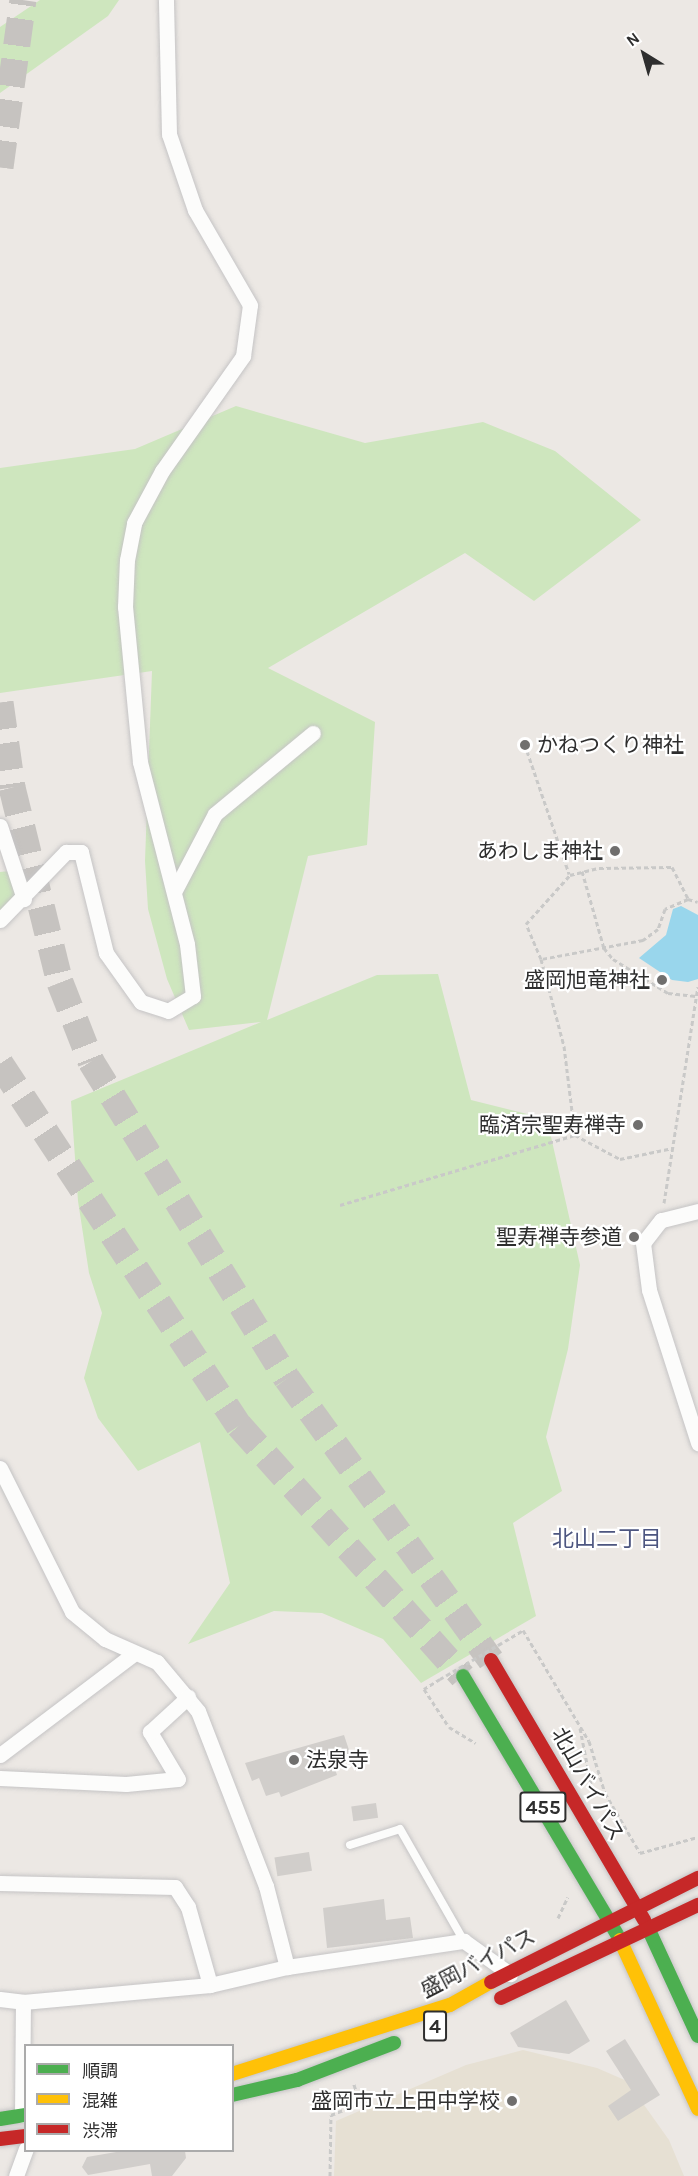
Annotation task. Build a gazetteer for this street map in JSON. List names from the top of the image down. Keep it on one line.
{"streets":{"main road":["北山バイパス","455","盛岡バイパス","4"]},"crossings":[["北山バイパス","盛岡バイパス"],["455","盛岡バイパス"]],"districts":["北山二丁目"],"places":["かねつくり神社","あわしま神社","盛岡旭竜神社","臨済宗聖寿禅寺","聖寿禅寺参道","法泉寺","盛岡市立上田中学校"],"legend":["順調","混雑","渋滞"],"north":"top left"}
